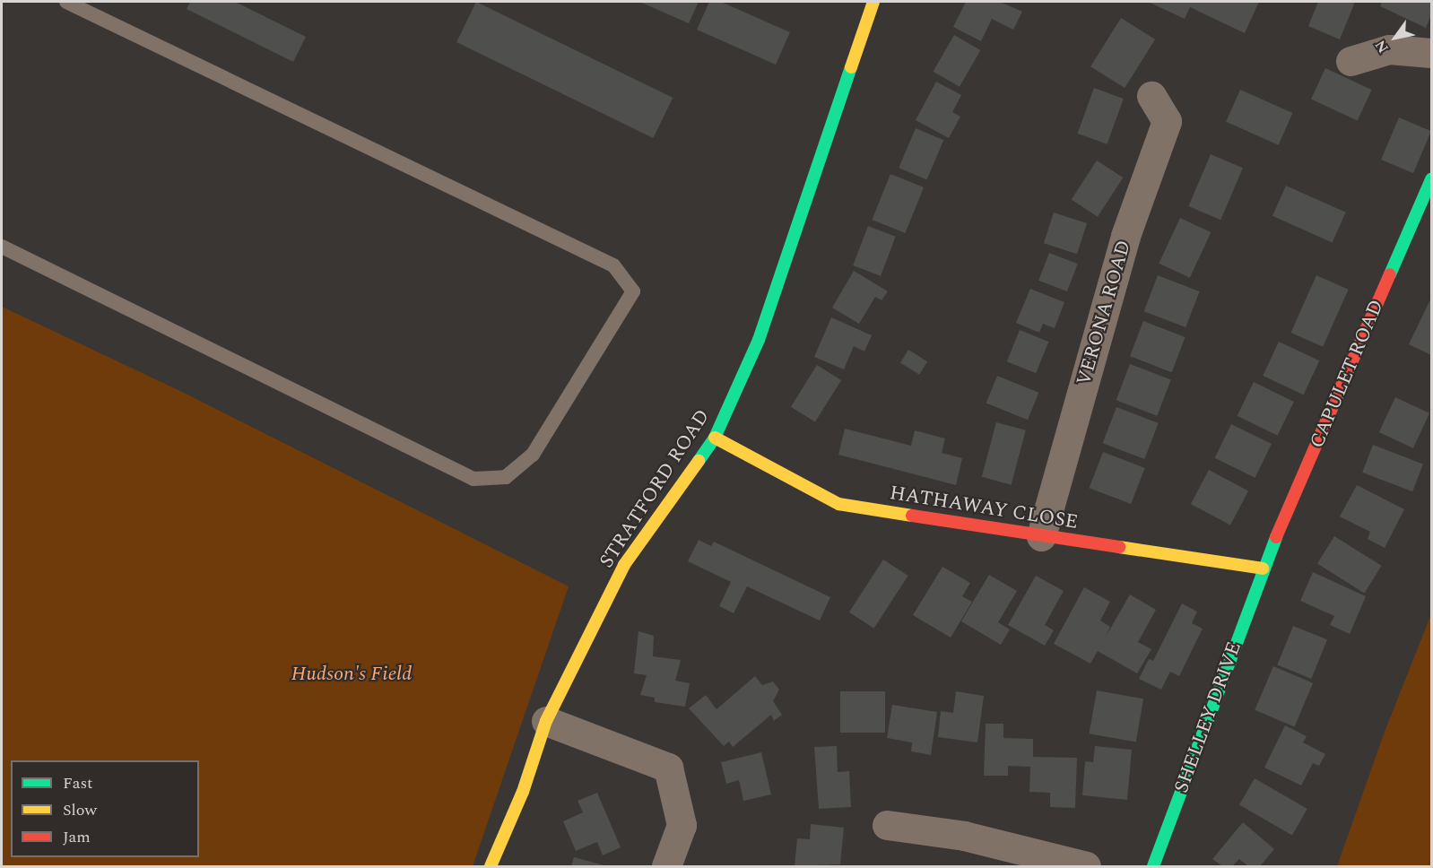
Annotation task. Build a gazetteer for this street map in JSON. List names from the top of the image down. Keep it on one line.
{"streets":{"street":["VERONA ROAD","CAPULET ROAD","STRATFORD ROAD","HATHAWAY CLOSE","SHELLEY DRIVE"]},"crossings":[["VERONA ROAD","HATHAWAY CLOSE"],["CAPULET ROAD","HATHAWAY CLOSE"],["CAPULET ROAD","SHELLEY DRIVE"],["STRATFORD ROAD","HATHAWAY CLOSE"],["HATHAWAY CLOSE","SHELLEY DRIVE"]],"parks":["Hudson's Field"],"legend":["Fast","Slow","Jam"],"north":"bottom left"}
